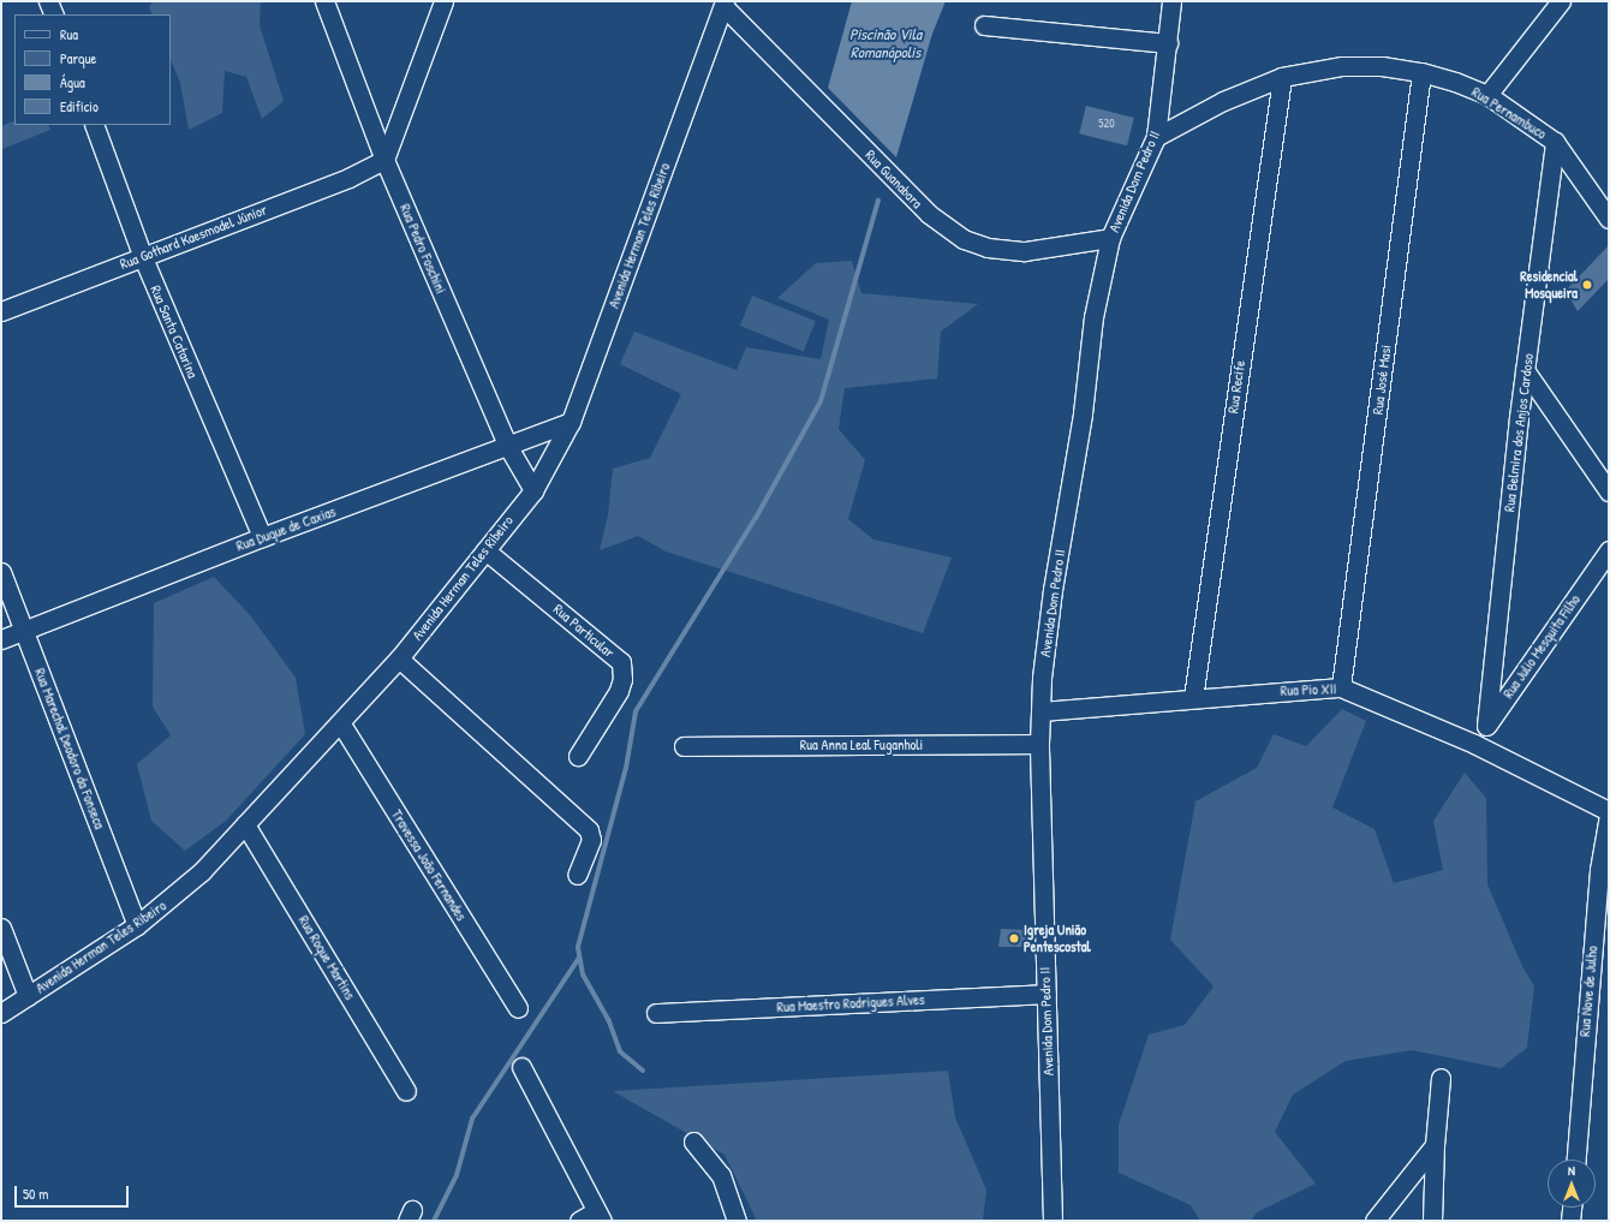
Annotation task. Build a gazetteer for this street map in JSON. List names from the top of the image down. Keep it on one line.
{"streets":{"street":["Rua Pernambuco","Rua Guanabara","Avenida Dom Pedro II","Avenida Herman Teles Ribeiro","Rua Gothard Kaesmodel Júnior","Rua Pedro Foschini","Rua Santa Catarina","Rua José Masi","Rua Recife","Rua Belmira dos Anjos Cardoso","Rua Duque de Caxias","Rua Particular","Rua Julio Mesquita Filho","Rua Pio XII","Rua Anna Leal Fuganholi","Rua Marechal Deodoro da Fonseca","Travessa João Fernandes","Rua Roque Martins","Rua Nove de Julho","Rua Maestro Rodrigues Alves"]},"crossings":[["Rua Pernambuco","Avenida Dom Pedro II"],["Rua Pernambuco","Rua José Masi"],["Rua Pernambuco","Rua Recife"],["Rua Pernambuco","Rua Belmira dos Anjos Cardoso"],["Rua Guanabara","Avenida Dom Pedro II"],["Rua Guanabara","Avenida Herman Teles Ribeiro"],["Avenida Dom Pedro II","Rua Pio XII"],["Avenida Dom Pedro II","Rua Anna Leal Fuganholi"],["Avenida Dom Pedro II","Rua Maestro Rodrigues Alves"],["Avenida Herman Teles Ribeiro","Rua Pedro Foschini"],["Avenida Herman Teles Ribeiro","Rua Duque de Caxias"],["Avenida Herman Teles Ribeiro","Rua Particular"],["Avenida Herman Teles Ribeiro","Rua Marechal Deodoro da Fonseca"],["Avenida Herman Teles Ribeiro","Travessa João Fernandes"],["Avenida Herman Teles Ribeiro","Rua Roque Martins"],["Rua Gothard Kaesmodel Júnior","Rua Pedro Foschini"],["Rua Gothard Kaesmodel Júnior","Rua Santa Catarina"],["Rua Pedro Foschini","Rua Duque de Caxias"],["Rua Santa Catarina","Rua Duque de Caxias"],["Rua José Masi","Rua Pio XII"],["Rua Recife","Rua Pio XII"],["Rua Belmira dos Anjos Cardoso","Rua Julio Mesquita Filho"],["Rua Duque de Caxias","Rua Marechal Deodoro da Fonseca"],["Rua Julio Mesquita Filho","Rua Pio XII"]],"water":["Piscinão Vila Romanópolis"],"places":["Residencial Mosqueira","Igreja União Pentescostal"],"house_numbers":["520"],"legend":["Rua","Parque","Água","Edifício"],"scale_bar":"50 m","north":"top"}
